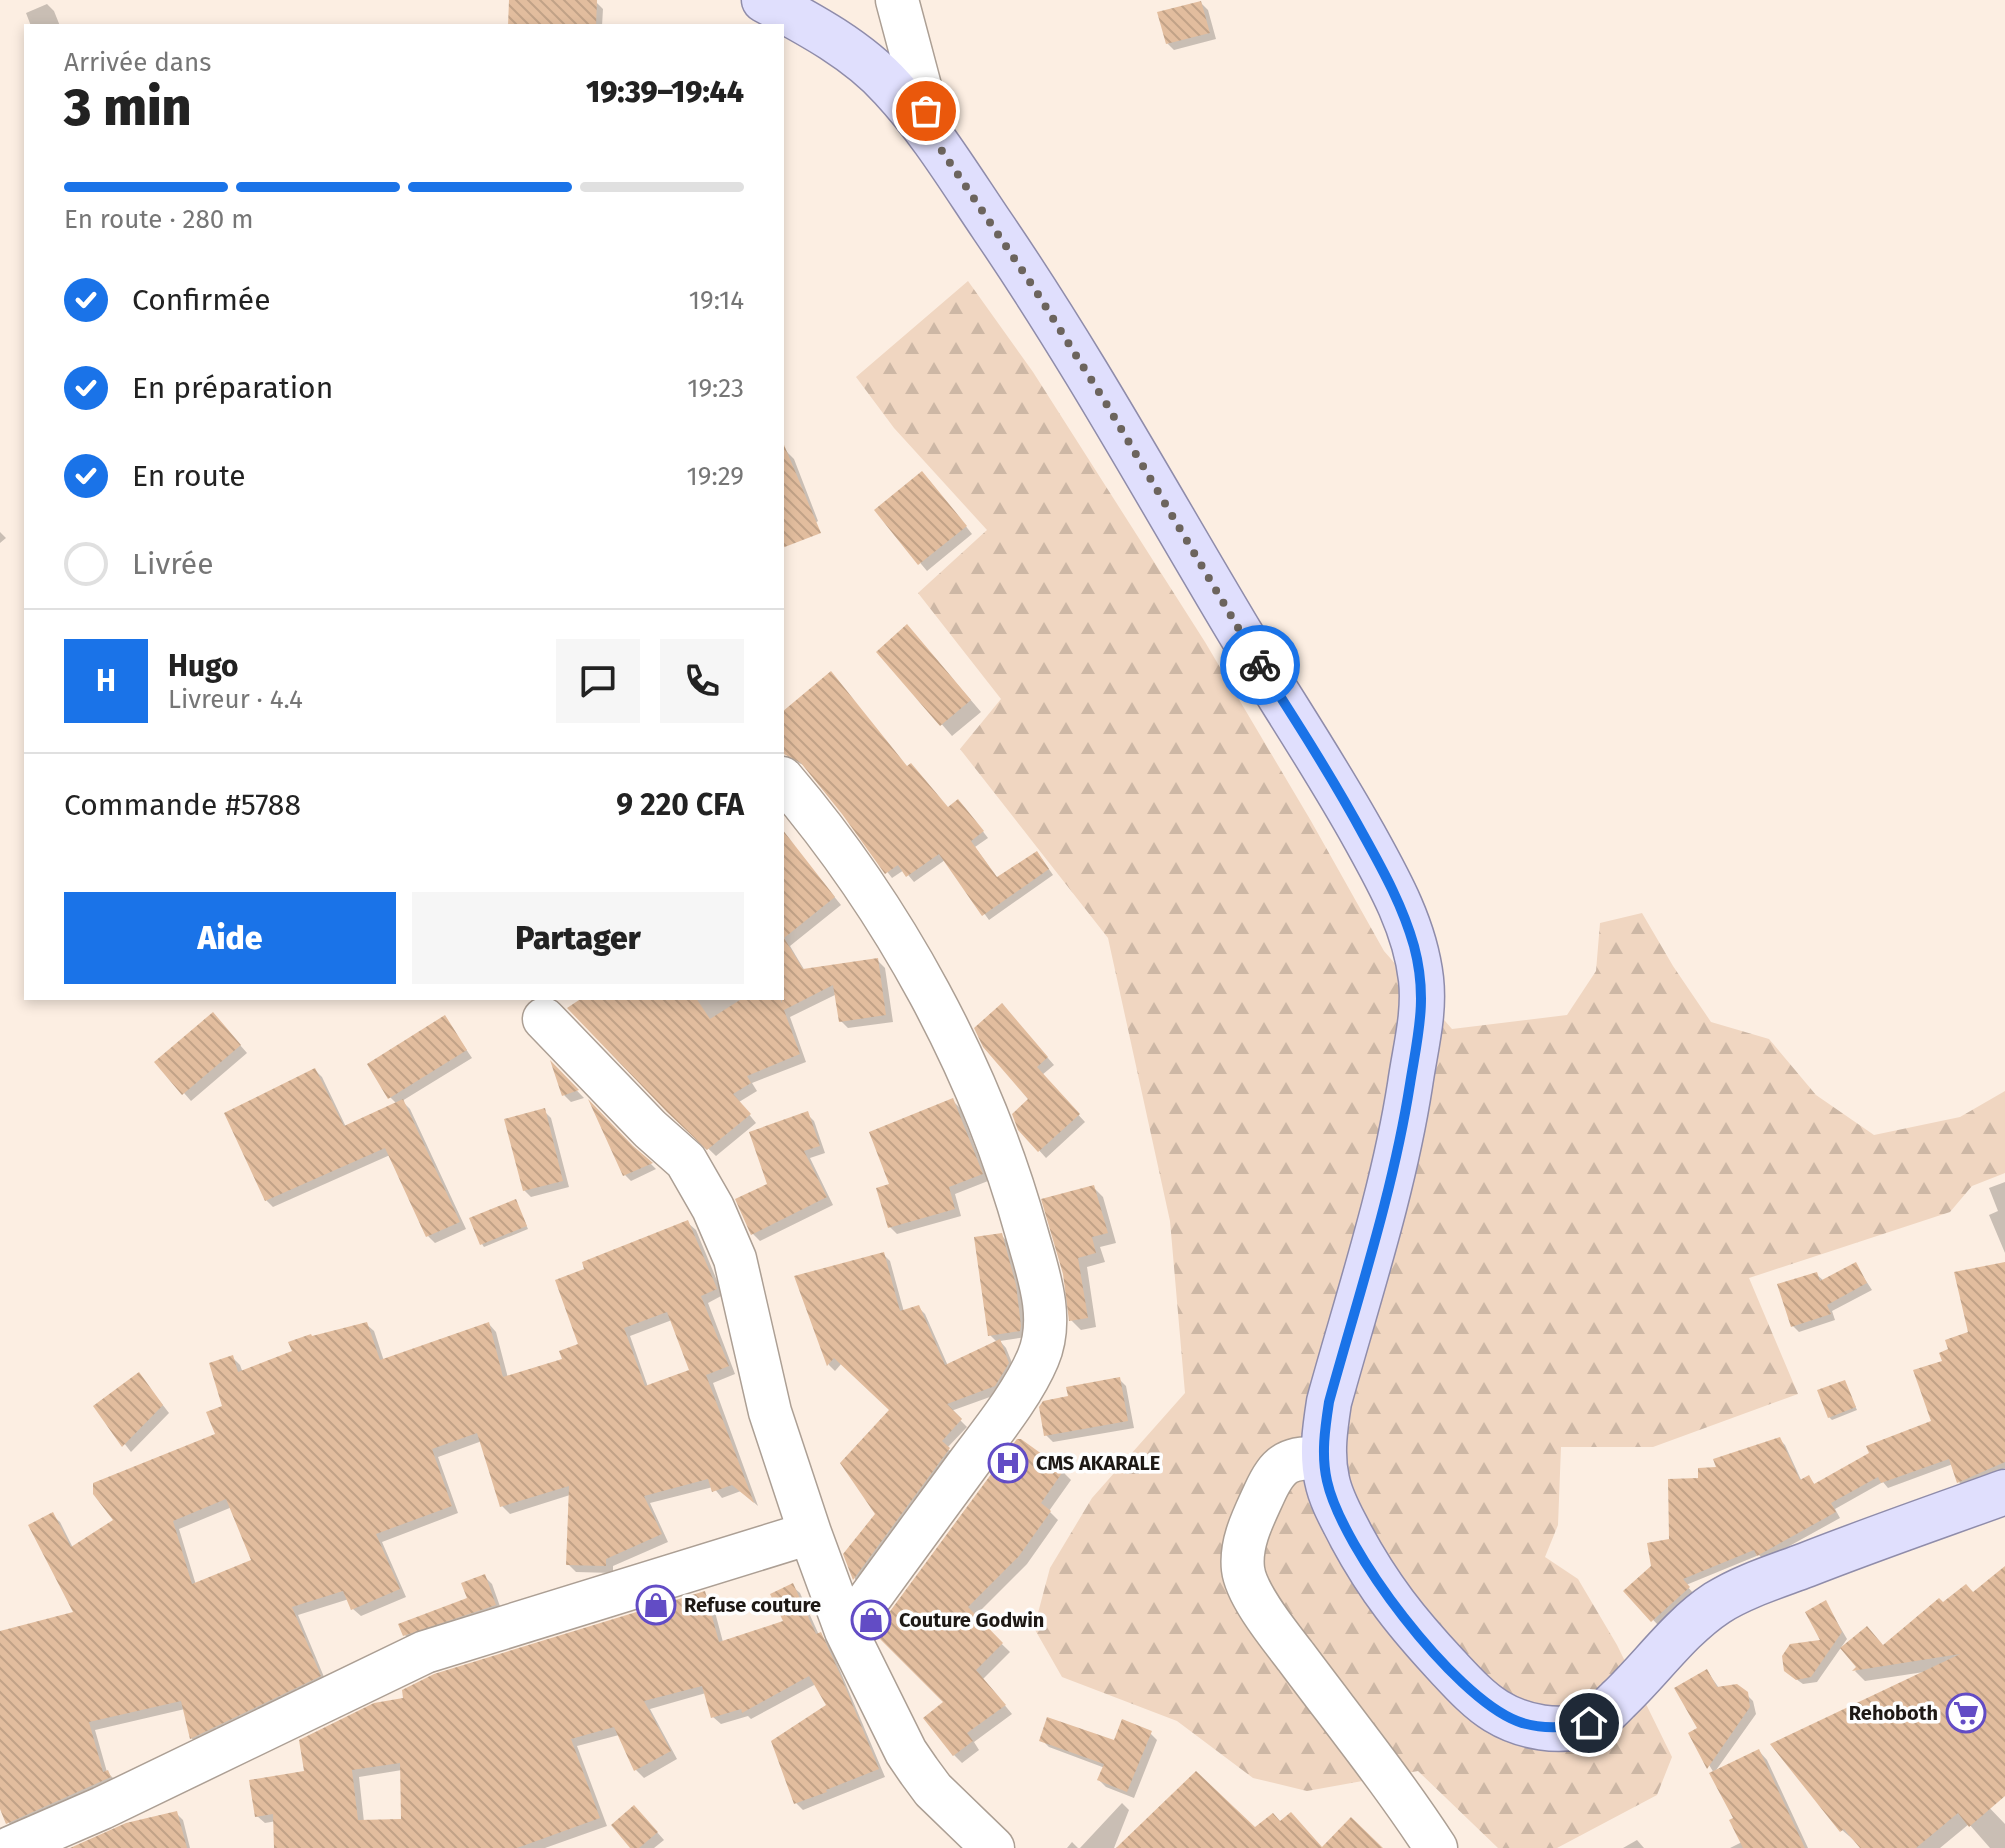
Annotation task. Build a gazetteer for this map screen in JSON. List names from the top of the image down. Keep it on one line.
{"places":{"hospital":["CMS AKARALE"],"shop":["Refuse couture","Couture Godwin"],"supermarket":["Rehoboth"]},"page":{"heading":["3 min","Arrivée dans","19:39–19:44"],"panel":["Hugo","Livreur · 4.4","Commande #5788","9 220 CFA"],"bar":"En route · 280 m","list":[["Confirmée","19:14"],["En préparation","19:23"],["En route","19:29"],"Livrée"],"round":"H","buttons":["Aide","Partager"]}}
